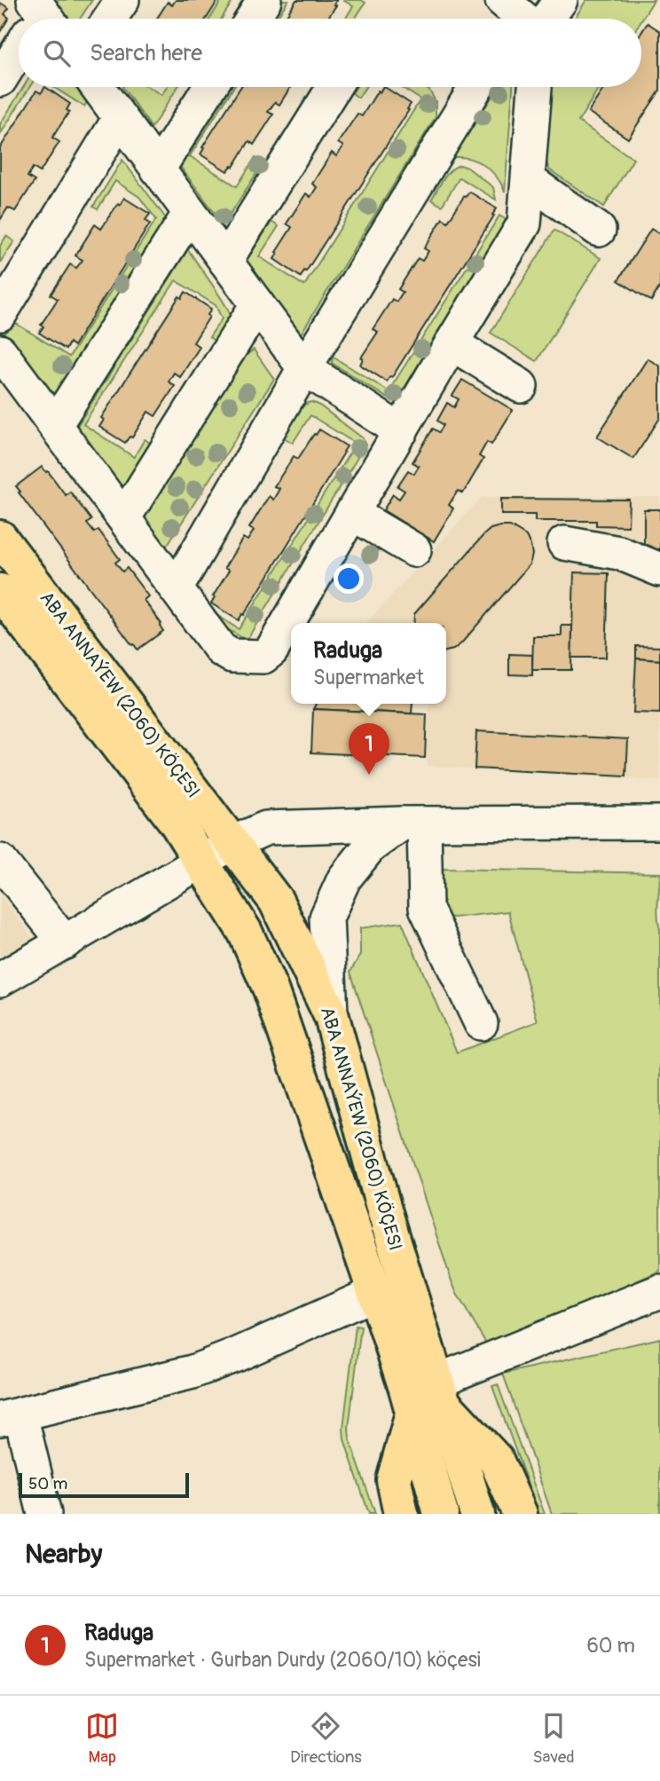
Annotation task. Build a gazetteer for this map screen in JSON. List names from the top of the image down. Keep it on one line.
{"streets":{"main road":["ABA ANNAÝEW (2060) KÖÇESI"]},"scale_bar":"50 m","page":{"search":"Search here","popup":["Raduga","Supermarket"],"pins":"1","scale":"50 m","heading":"Nearby","list":[{"mark":"1","name":"Raduga","note":"Supermarket · Gurban Durdy (2060/10) köçesi","value":"60 m"}],"nav":["Map","Directions","Saved"]}}
